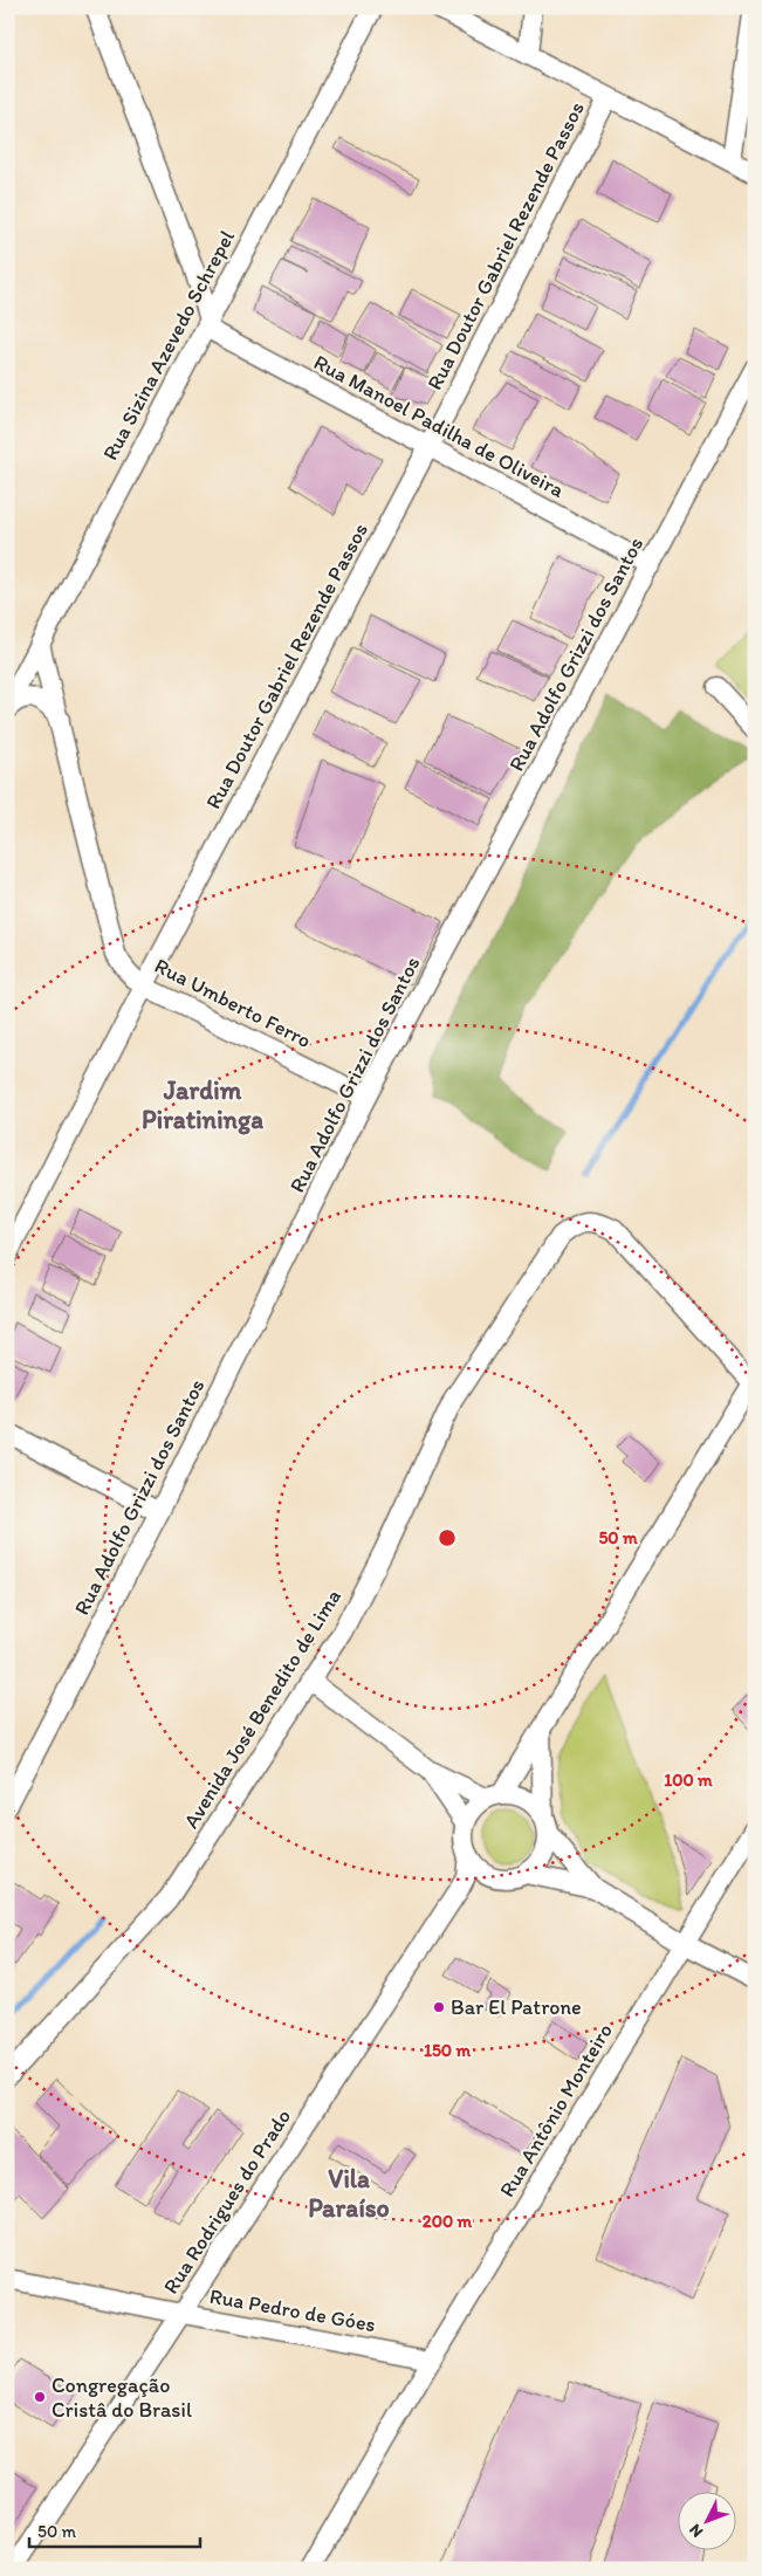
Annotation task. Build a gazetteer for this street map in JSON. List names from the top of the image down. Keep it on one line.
{"streets":{"street":["Rua Doutor Gabriel Rezende Passos","Rua Sizina Azevedo Schrepel","Rua Manoel Padilha de Oliveira","Rua Adolfo Grizzi dos Santos","Rua Umberto Ferro","Avenida José Benedito de Lima","Rua Antônio Monteiro","Rua Rodrigues do Prado","Rua Pedro de Góes"]},"crossings":[["Rua Doutor Gabriel Rezende Passos","Rua Manoel Padilha de Oliveira"],["Rua Doutor Gabriel Rezende Passos","Rua Umberto Ferro"],["Rua Sizina Azevedo Schrepel","Rua Manoel Padilha de Oliveira"],["Rua Sizina Azevedo Schrepel","Rua Umberto Ferro"],["Rua Manoel Padilha de Oliveira","Rua Adolfo Grizzi dos Santos"],["Rua Adolfo Grizzi dos Santos","Rua Umberto Ferro"],["Rua Antônio Monteiro","Rua Pedro de Góes"],["Rua Rodrigues do Prado","Rua Pedro de Góes"]],"districts":["Jardim Piratininga","Vila Paraíso"],"places":["Bar El Patrone","Congregação Cristâ do Brasil"],"scale_bar":"50 m","north":"bottom left","rings":["50 m","100 m","150 m","200 m"]}
